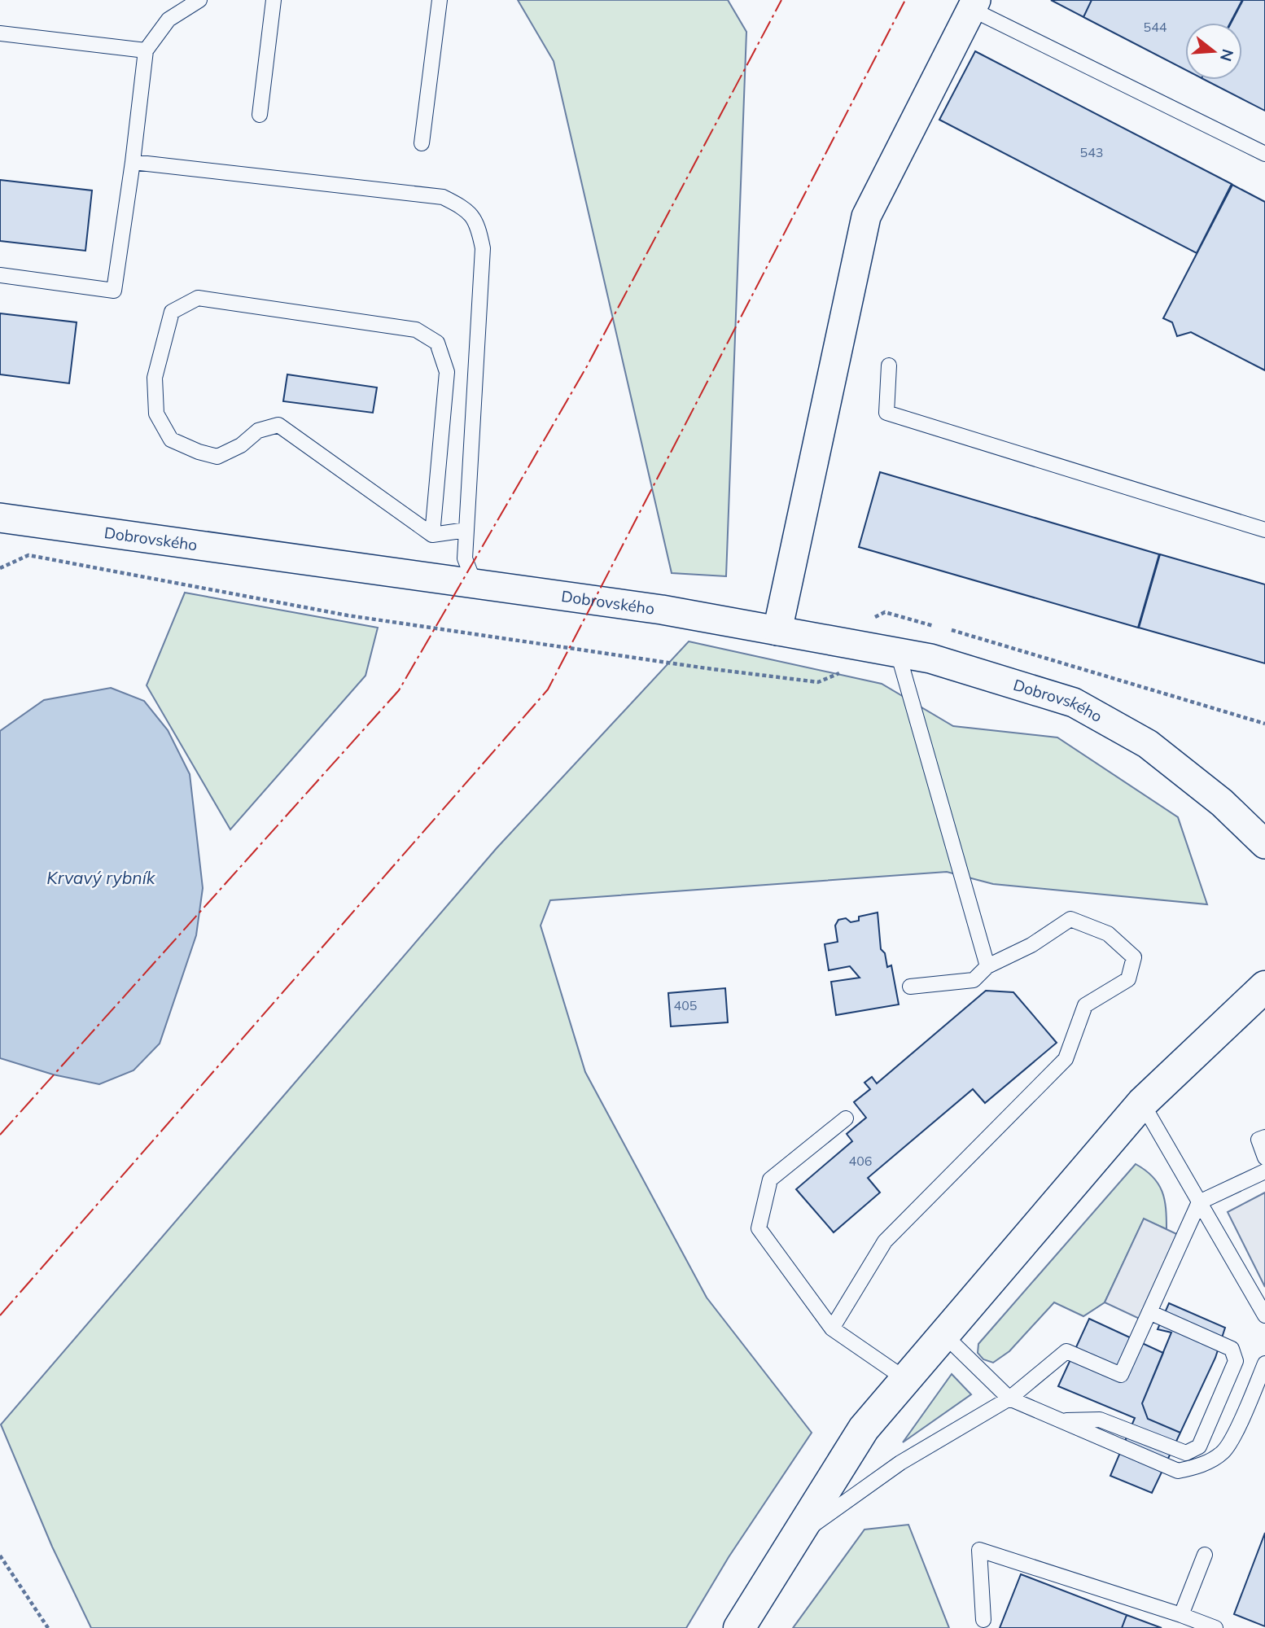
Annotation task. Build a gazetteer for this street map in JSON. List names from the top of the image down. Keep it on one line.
{"streets":{"street":["Dobrovského"]},"water":["Krvavý rybník"],"house_numbers":["544","543","405","406"],"north":"right"}
